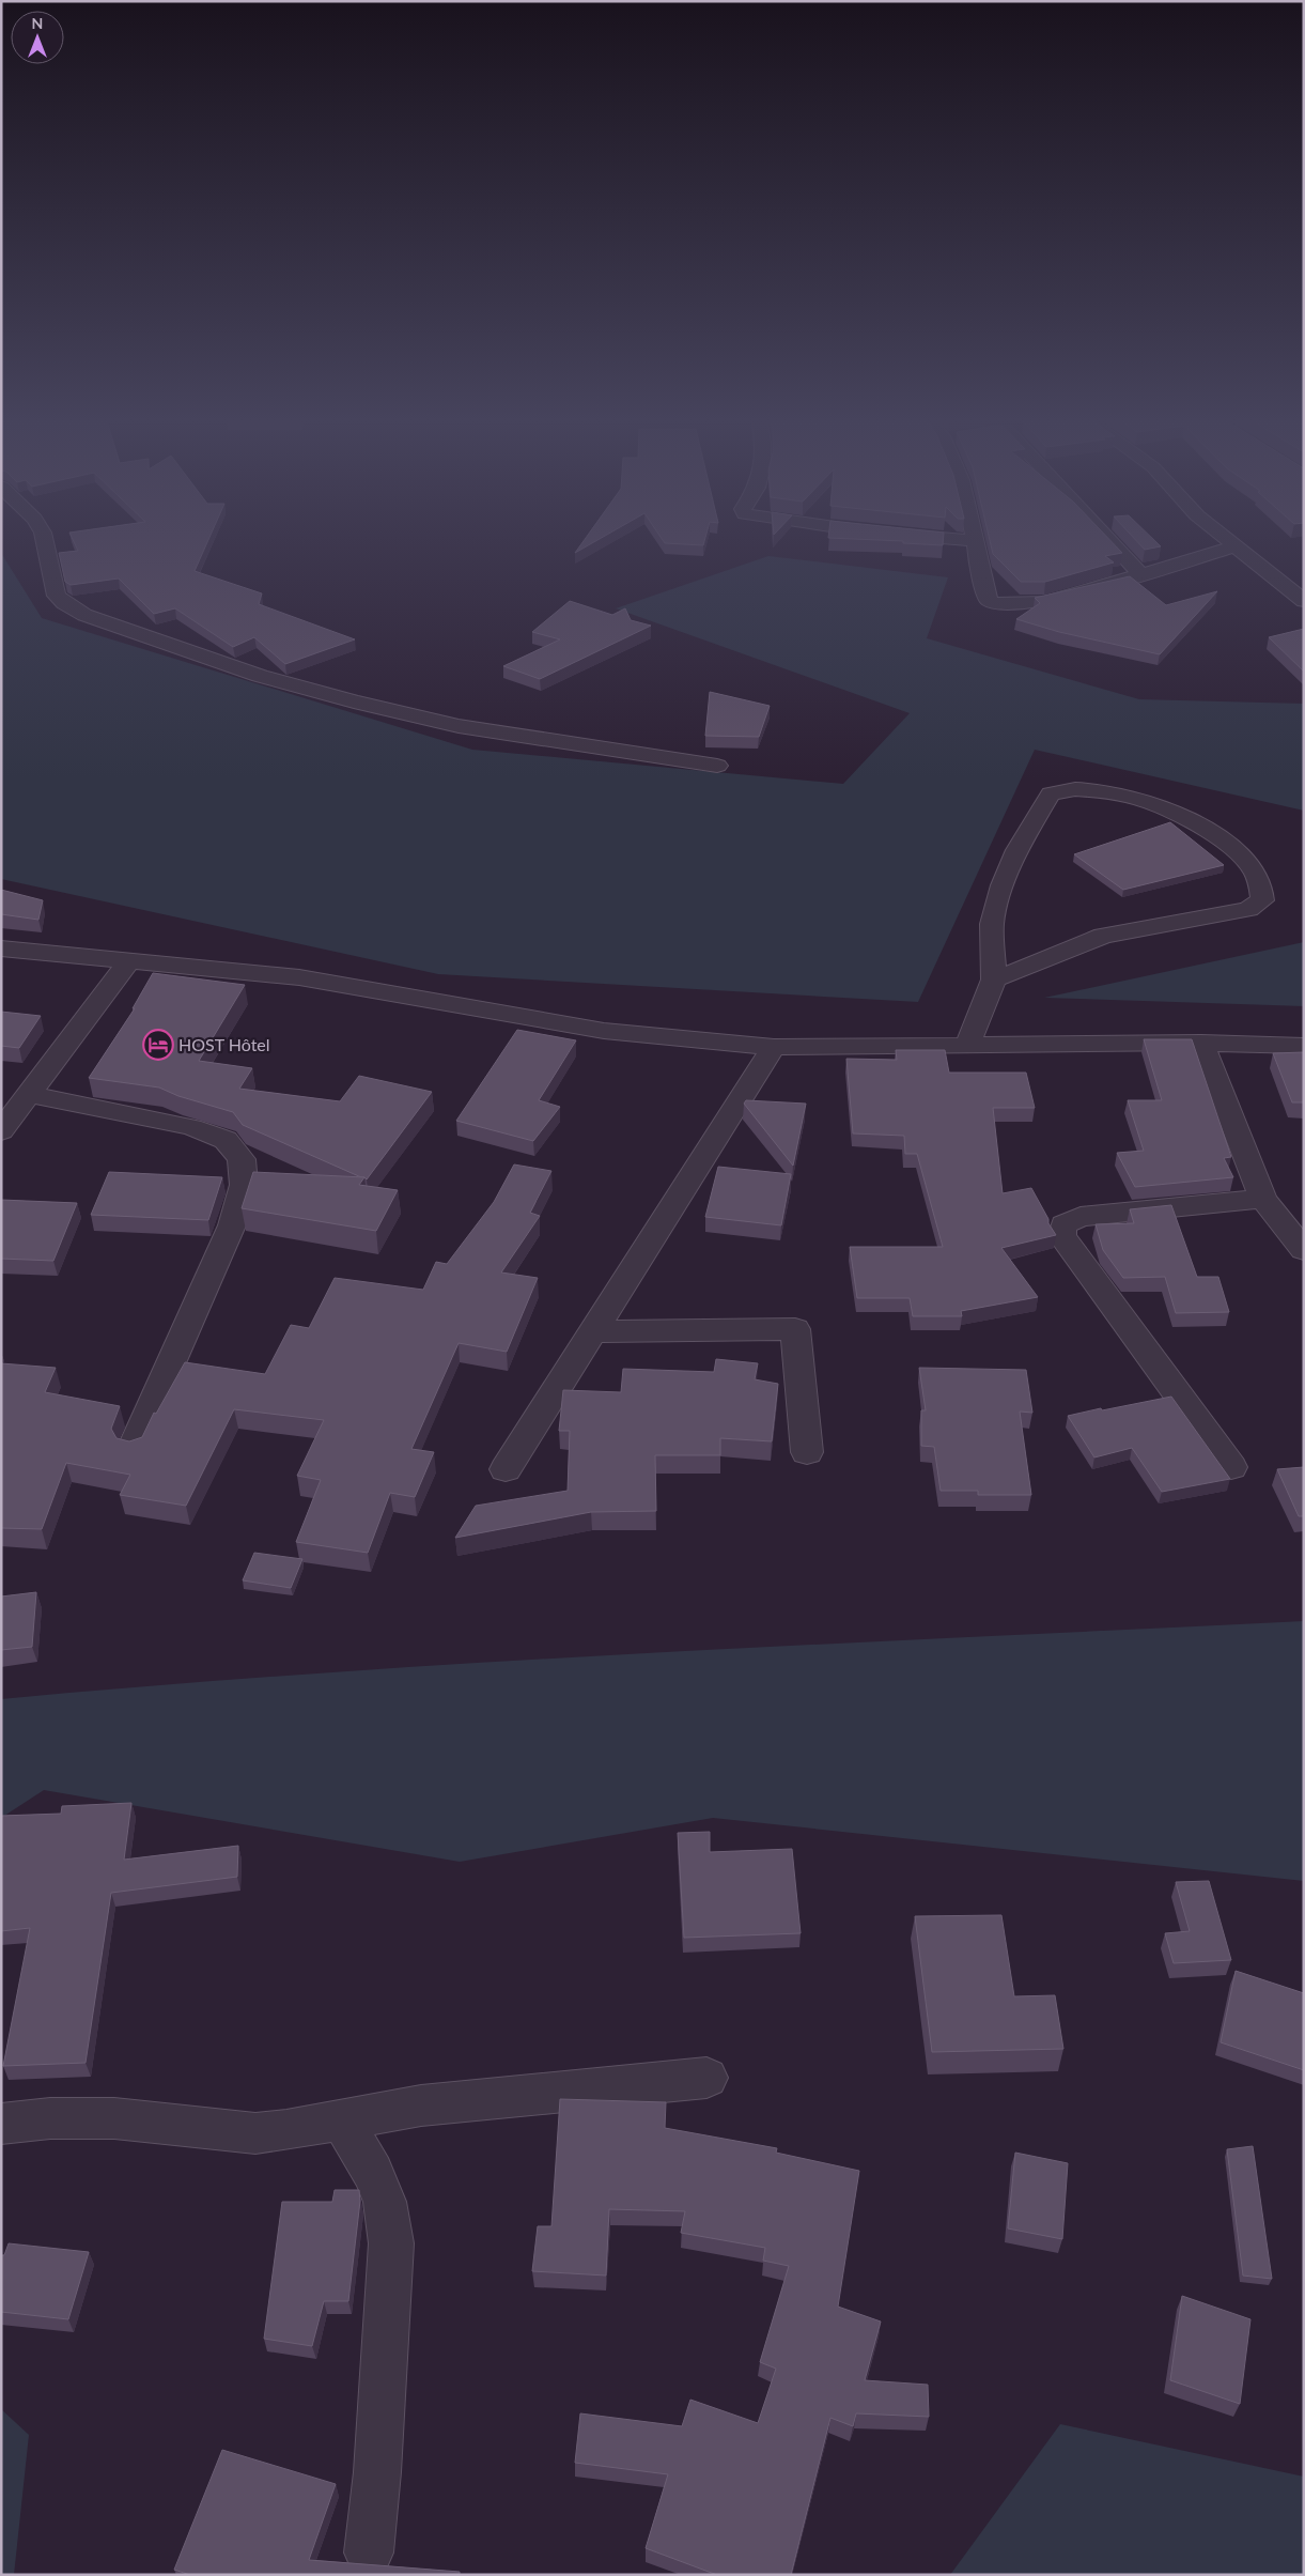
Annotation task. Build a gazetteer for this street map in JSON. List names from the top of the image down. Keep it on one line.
{"places":{"hotel":["HOST Hôtel"]},"north":"top"}
